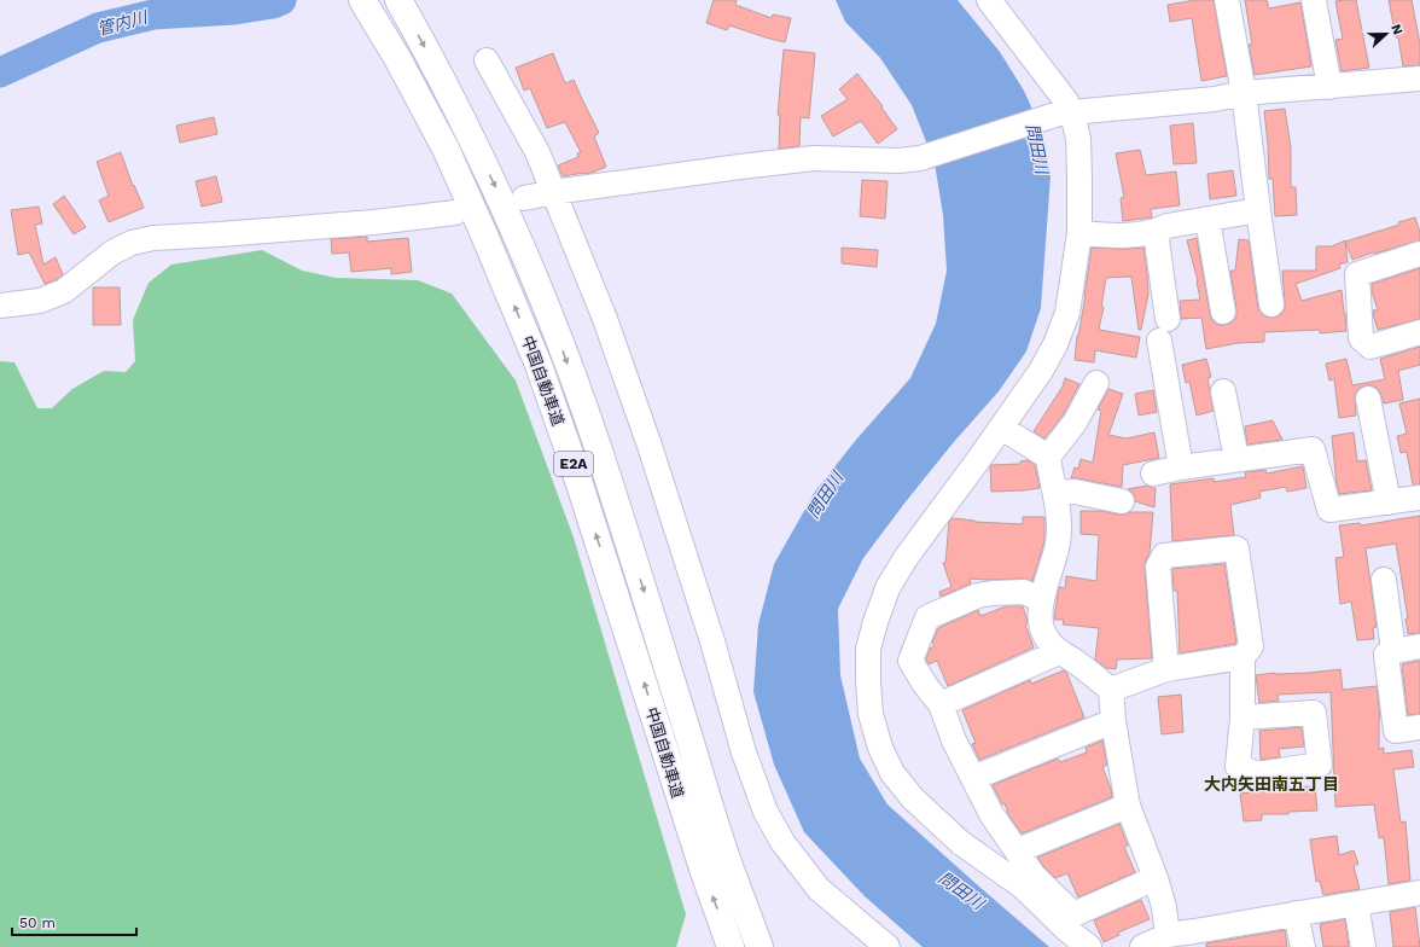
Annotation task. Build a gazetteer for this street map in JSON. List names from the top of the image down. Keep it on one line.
{"streets":{"highway":["中国自動車道","E2A"]},"districts":["大内矢田南五丁目"],"water":["管内川","問田川"],"scale_bar":"50 m","north":"right"}
